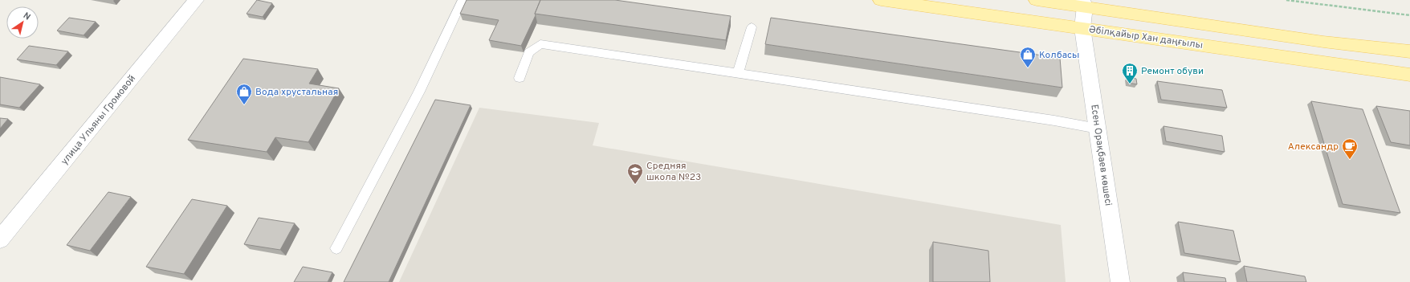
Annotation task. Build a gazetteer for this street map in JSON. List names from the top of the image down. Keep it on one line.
{"streets":{"main road":["Әбілқайыр Хан даңғылы"],"street":["улица Ульяны Громовой","Есен Орақбаев көшесі"]},"crossings":[["Әбілқайыр Хан даңғылы","Есен Орақбаев көшесі"]],"places":{"shop":["Колбасы","Вода хрустальная"],"building":["Ремонт обуви"],"cafe":["Александр"],"school or university":["Средняя школа №23"]},"north":"top right"}
